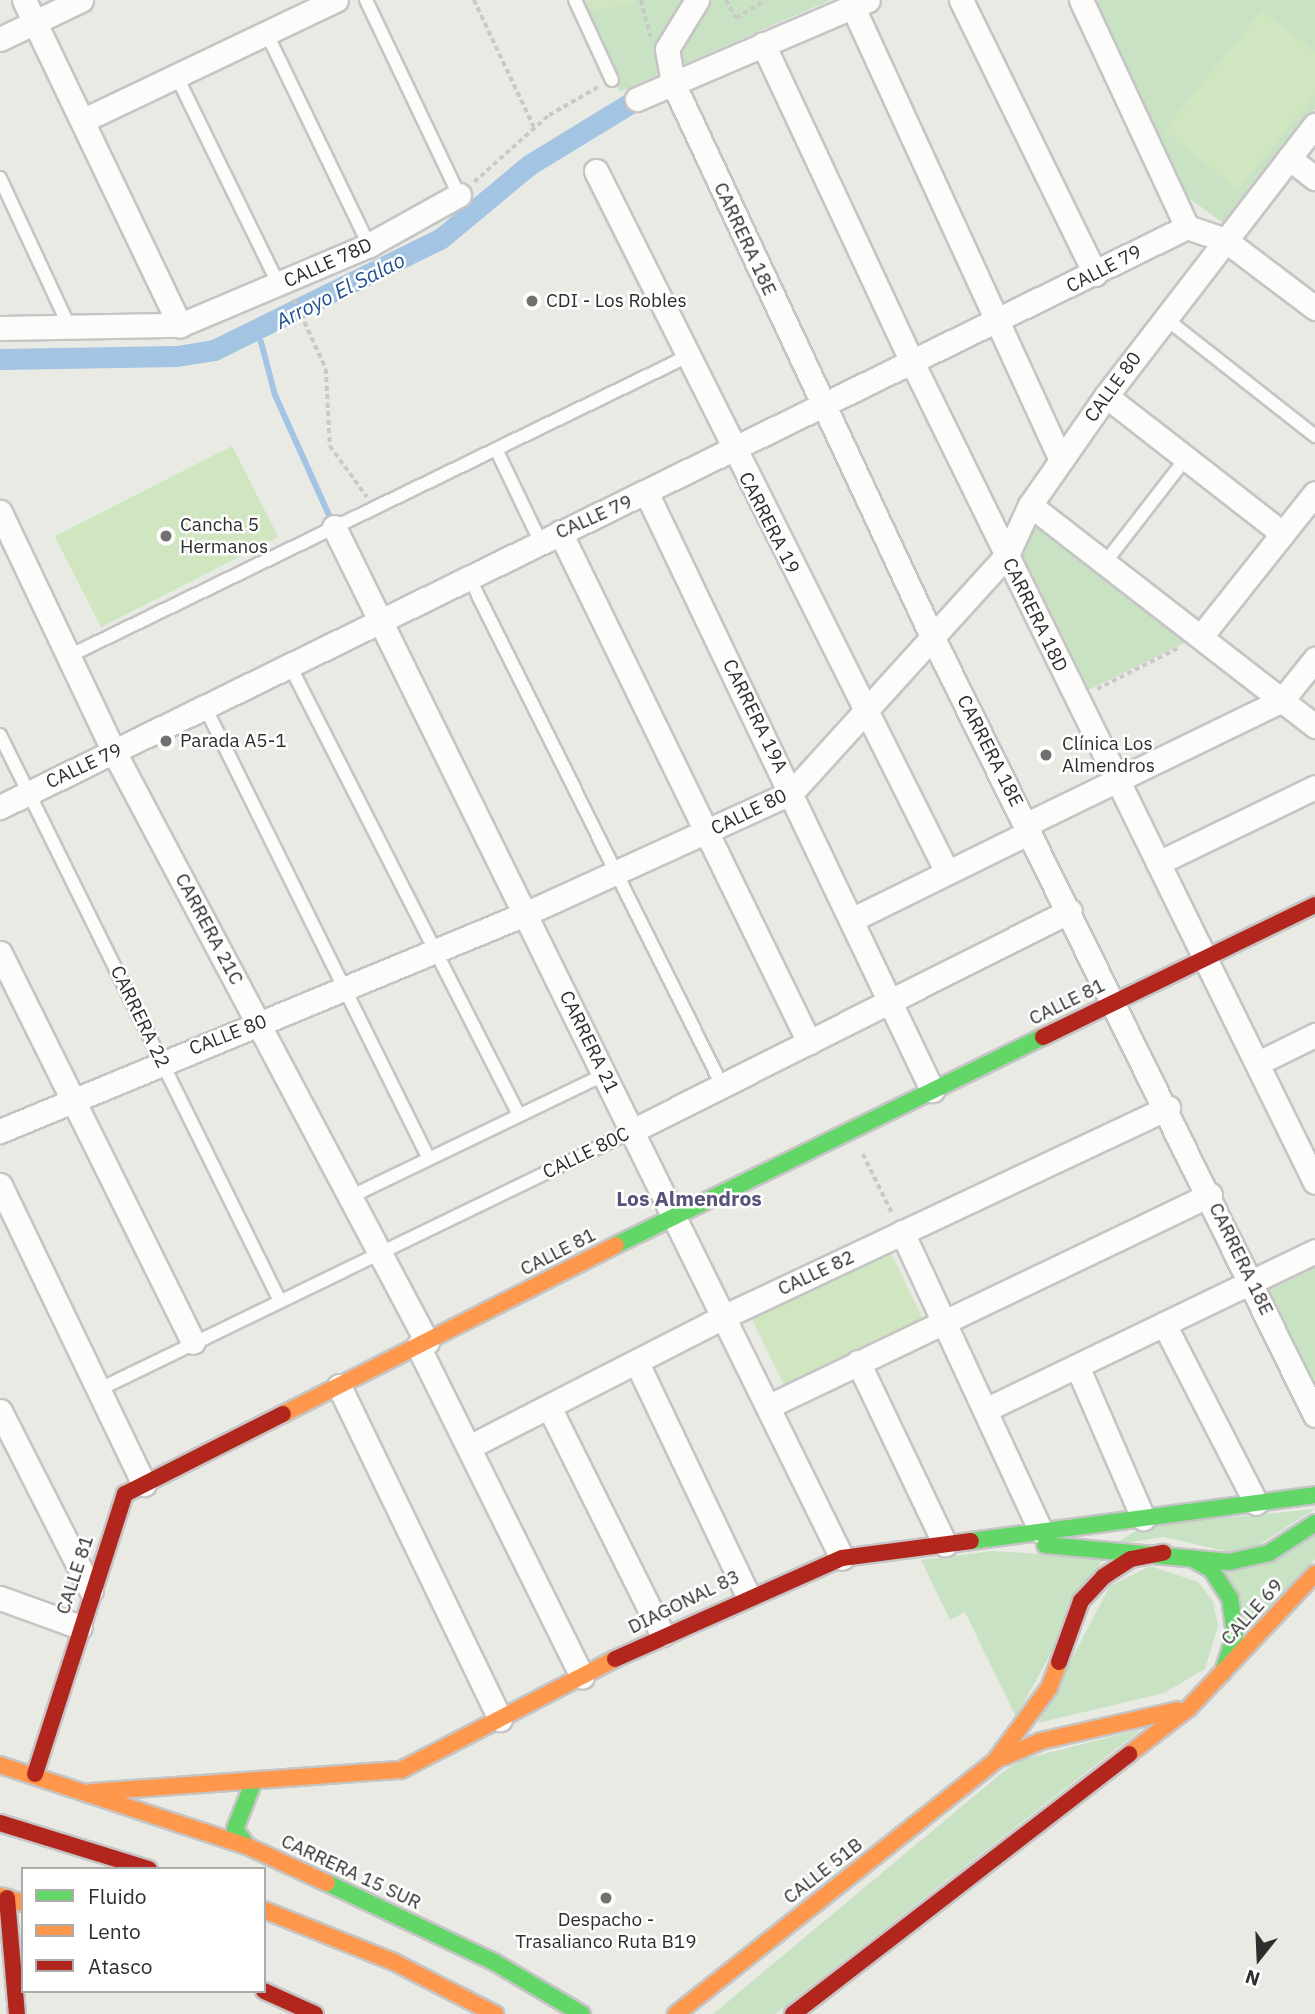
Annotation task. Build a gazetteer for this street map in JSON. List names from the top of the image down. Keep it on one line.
{"streets":{"main road":["CALLE 81","DIAGONAL 83","CALLE 69","CALLE 51B","CARRERA 15 SUR"],"street":["CARRERA 18E","CALLE 78D","CALLE 79","CALLE 80","CARRERA 19","CARRERA 18D","CARRERA 19A","CARRERA 21C","CARRERA 21","CALLE 80C","CALLE 82"],"lane":["CARRERA 22"]},"crossings":[["CARRERA 18E","CALLE 79"],["CARRERA 18E","CALLE 80"],["CARRERA 18E","CALLE 81"],["CARRERA 18E","CALLE 80C"],["CARRERA 18E","CALLE 82"],["CALLE 79","CARRERA 19"],["CALLE 79","CARRERA 18D"],["CALLE 79","CARRERA 19A"],["CALLE 79","CARRERA 21C"],["CALLE 79","CARRERA 22"],["CALLE 79","CARRERA 21"],["CALLE 80","CARRERA 19"],["CALLE 80","CARRERA 18D"],["CALLE 80","CARRERA 19A"],["CALLE 80","CARRERA 21C"],["CALLE 80","CARRERA 22"],["CALLE 80","CARRERA 21"],["CARRERA 18D","CALLE 81"],["CARRERA 19A","CALLE 81"],["CARRERA 19A","CALLE 80C"],["CARRERA 21C","CALLE 81"],["CARRERA 21C","CALLE 80C"],["CARRERA 21C","CALLE 82"],["CARRERA 21C","DIAGONAL 83"],["CALLE 81","CARRERA 21"],["CALLE 81","CARRERA 15 SUR"],["CARRERA 22","CALLE 80C"],["CARRERA 21","CALLE 80C"],["CARRERA 21","CALLE 82"],["CARRERA 21","DIAGONAL 83"],["DIAGONAL 83","CARRERA 15 SUR"]],"districts":["Los Almendros"],"water":["Arroyo El Salao"],"places":["CDI - Los Robles","Cancha 5 Hermanos","Parada A5-1","Clínica Los Almendros","Despacho - Trasalianco Ruta B19"],"legend":["Fluido","Lento","Atasco"],"north":"bottom"}
